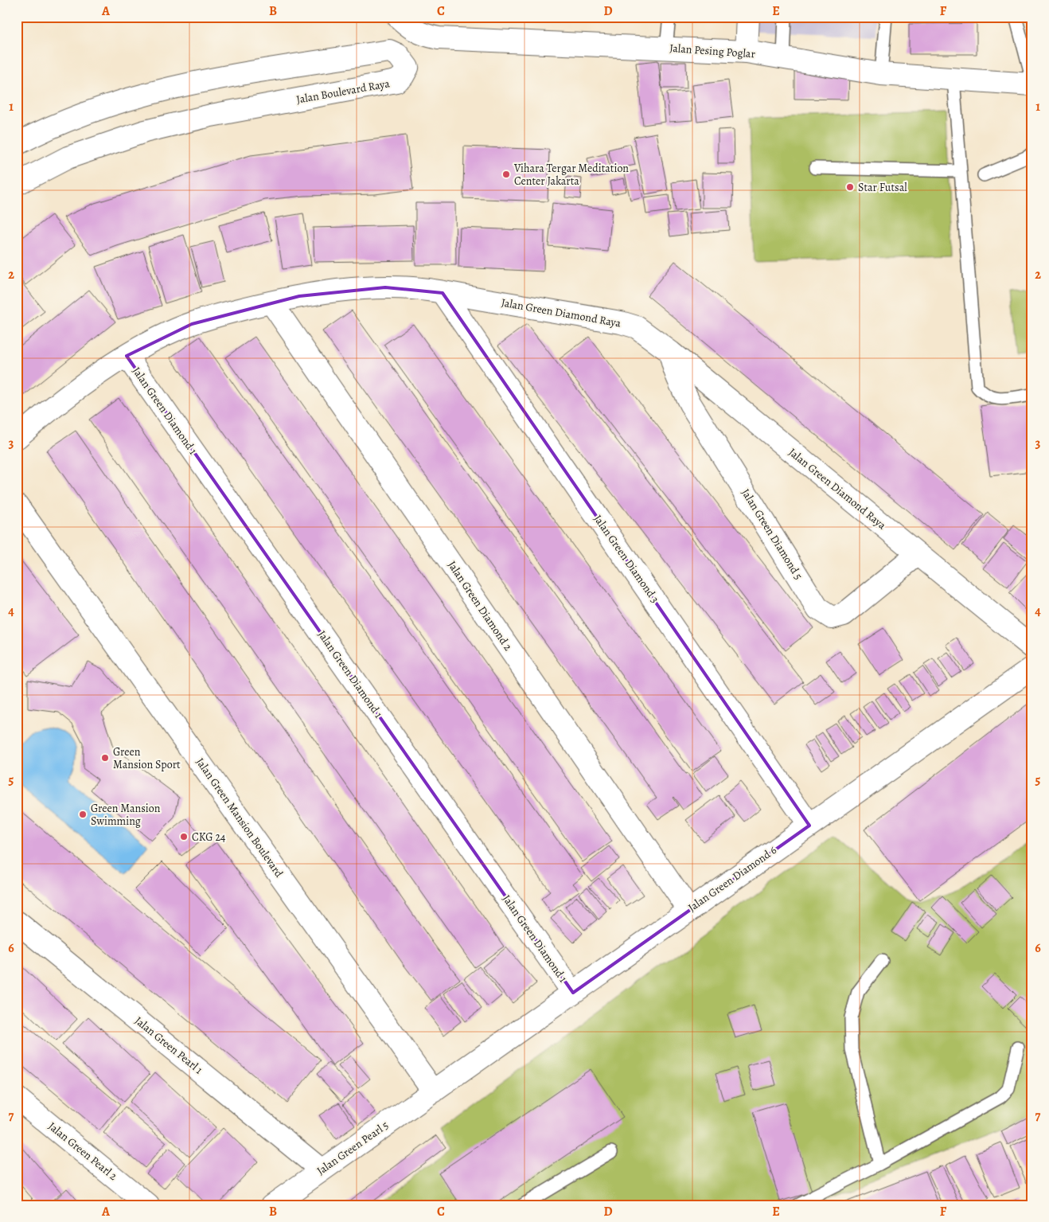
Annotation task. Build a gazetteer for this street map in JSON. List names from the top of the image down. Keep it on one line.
{"streets":{"street":["Jalan Pesing Poglar","Jalan Boulevard Raya","Jalan Green Diamond Raya","Jalan Green Diamond 1","Jalan Green Diamond 5","Jalan Green Diamond 3","Jalan Green Diamond 2","Jalan Green Mansion Boulevard","Jalan Green Diamond 6","Jalan Green Pearl 1","Jalan Green Pearl 5","Jalan Green Pearl 2"]},"crossings":[["Jalan Green Diamond Raya","Jalan Green Diamond 1"],["Jalan Green Diamond Raya","Jalan Green Diamond 5"],["Jalan Green Diamond Raya","Jalan Green Diamond 3"],["Jalan Green Diamond Raya","Jalan Green Diamond 2"],["Jalan Green Diamond 1","Jalan Green Diamond 6"],["Jalan Green Diamond 3","Jalan Green Diamond 6"],["Jalan Green Diamond 2","Jalan Green Diamond 6"],["Jalan Green Mansion Boulevard","Jalan Green Diamond 6"],["Jalan Green Mansion Boulevard","Jalan Green Pearl 5"],["Jalan Green Diamond 6","Jalan Green Pearl 5"],["Jalan Green Pearl 1","Jalan Green Pearl 5"]],"places":["Vihara Tergar Meditation Center Jakarta","Star Futsal","Green Mansion Sport","Green Mansion Swimming","CKG 24"],"grid":{"columns":["A","B","C","D","E","F"],"rows":["1","2","3","4","5","6","7"]}}
